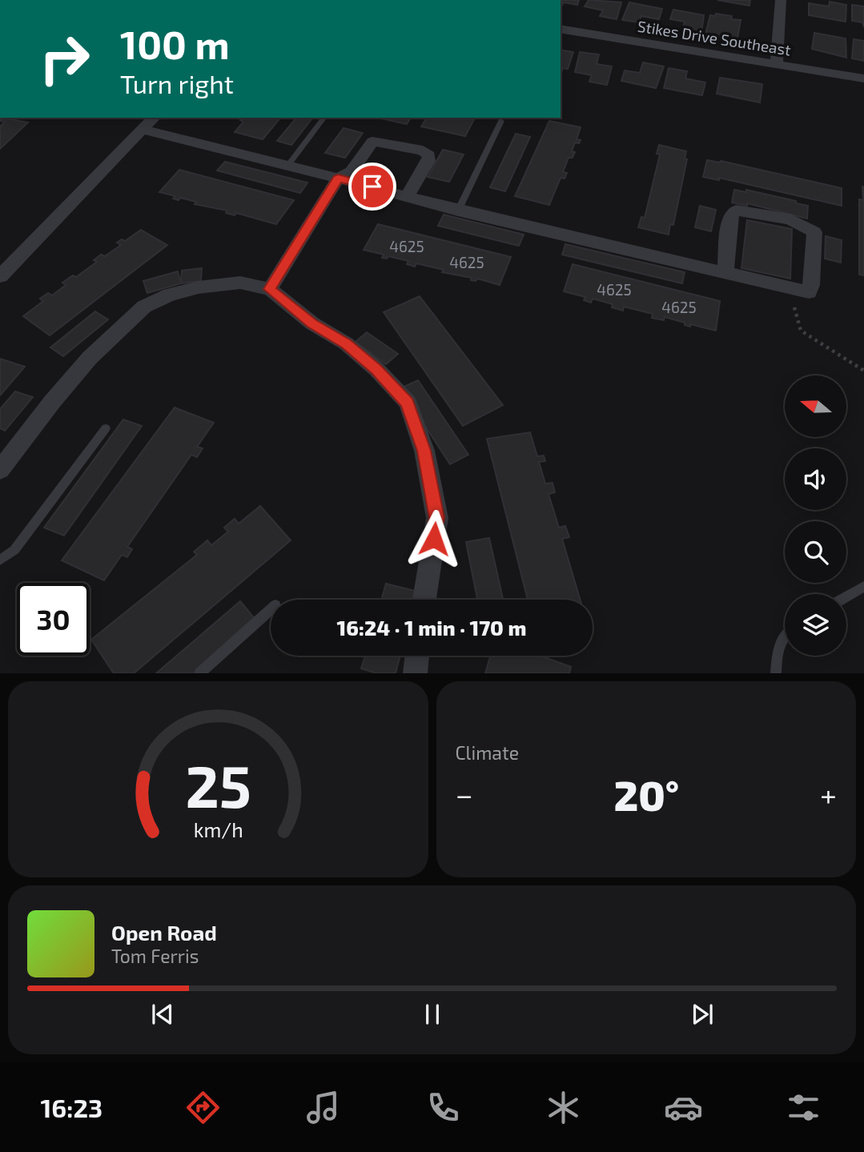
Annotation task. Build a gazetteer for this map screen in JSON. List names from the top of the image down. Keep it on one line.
{"streets":{"street":["Stikes Drive Southeast"]},"house_numbers":["4625","4625","4625","4625"],"north":"left","page":{"turn":["100 m","Turn right"],"limit":"30","trip":"16:24 · 1 min · 170 m","tile":"Climate","heat":["−","20°","+"],"song":["Open Road","Tom Ferris"],"tabs":"16:23","gauge":["25","km/h"]}}
